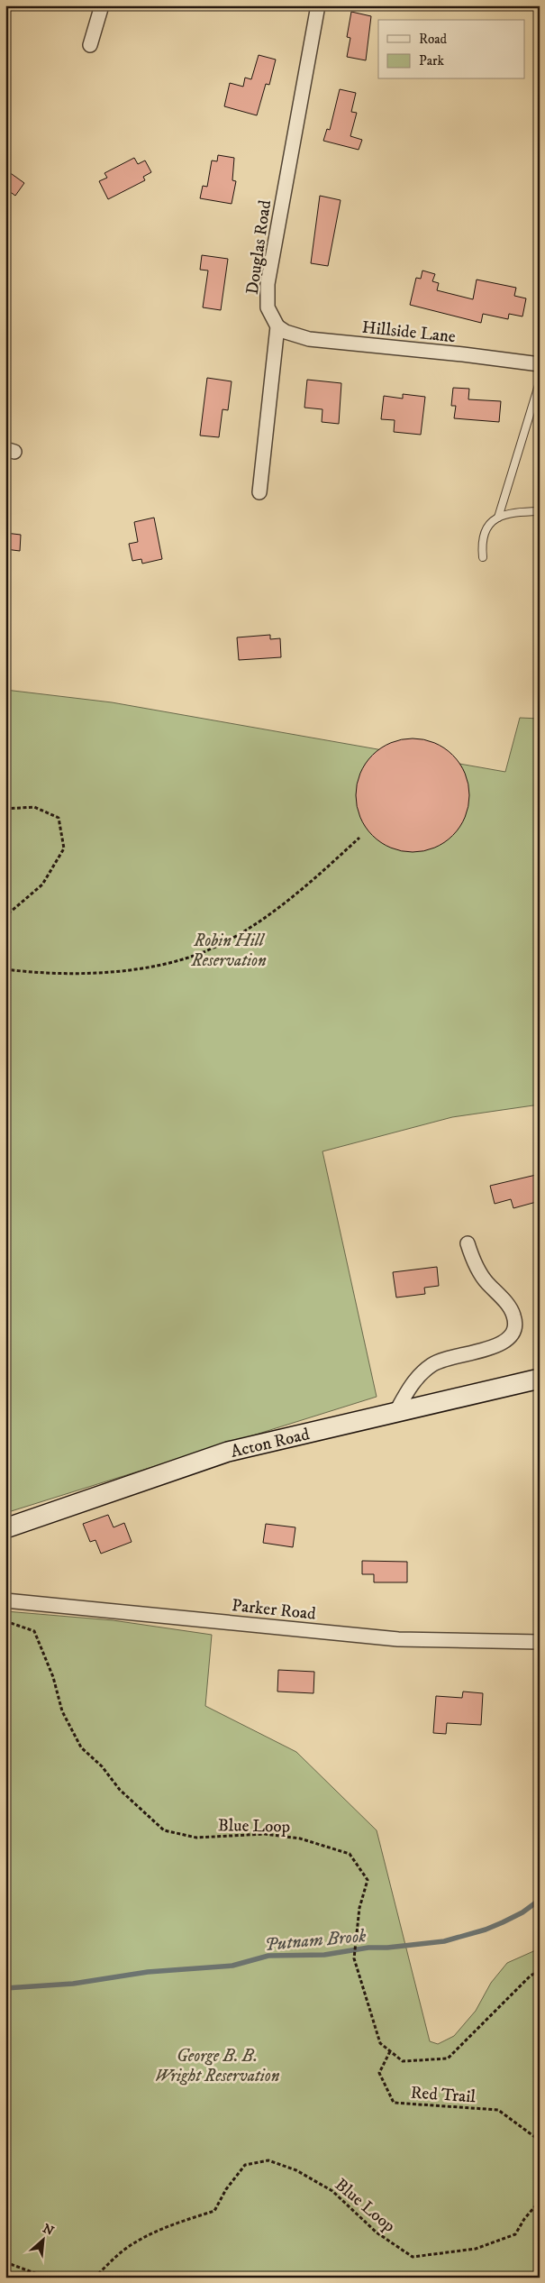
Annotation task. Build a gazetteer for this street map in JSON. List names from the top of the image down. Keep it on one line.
{"streets":{"main road":["Acton Road"],"street":["Douglas Road","Hillside Lane","Parker Road"],"path":["Blue Loop","Red Trail"]},"crossings":[["Douglas Road","Hillside Lane"],["Blue Loop","Red Trail"]],"water":["Putnam Brook"],"parks":["Robin Hill Reservation","George B. B. Wright Reservation"],"legend":["Road","Park"],"north":"top right"}
